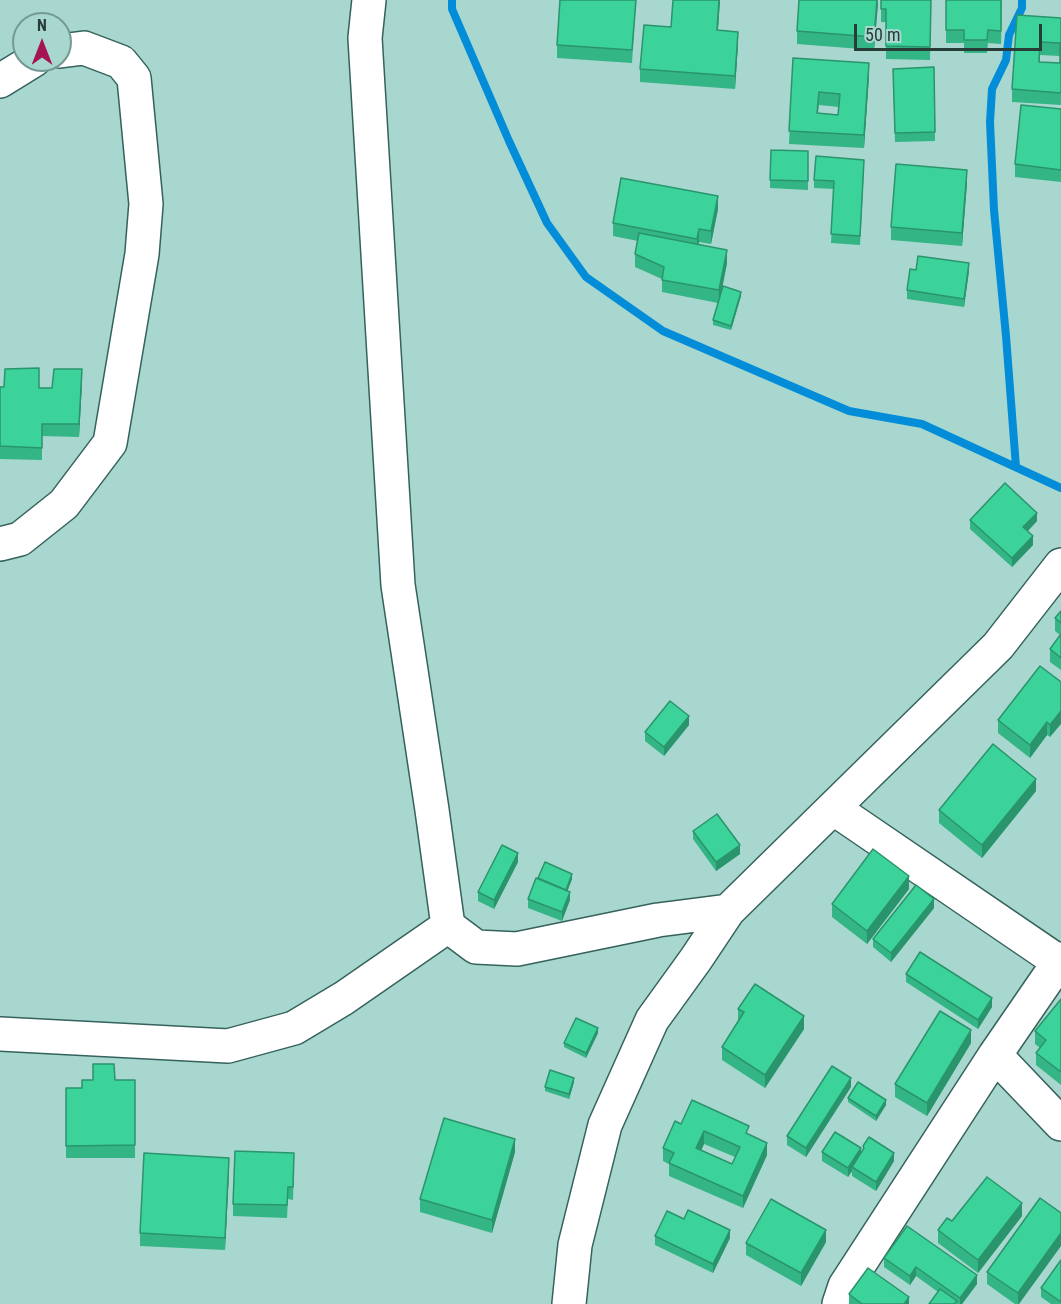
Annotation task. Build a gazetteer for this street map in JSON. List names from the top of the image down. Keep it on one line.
{"scale_bar":"50 m","north":"top"}
